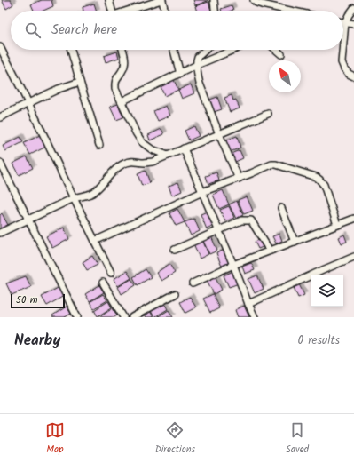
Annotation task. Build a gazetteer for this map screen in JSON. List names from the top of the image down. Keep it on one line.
{"scale_bar":"50 m","north":"top left","page":{"search":"Search here","scale":"50 m","heading":["Nearby","0 results"],"nav":["Map","Directions","Saved"]}}
